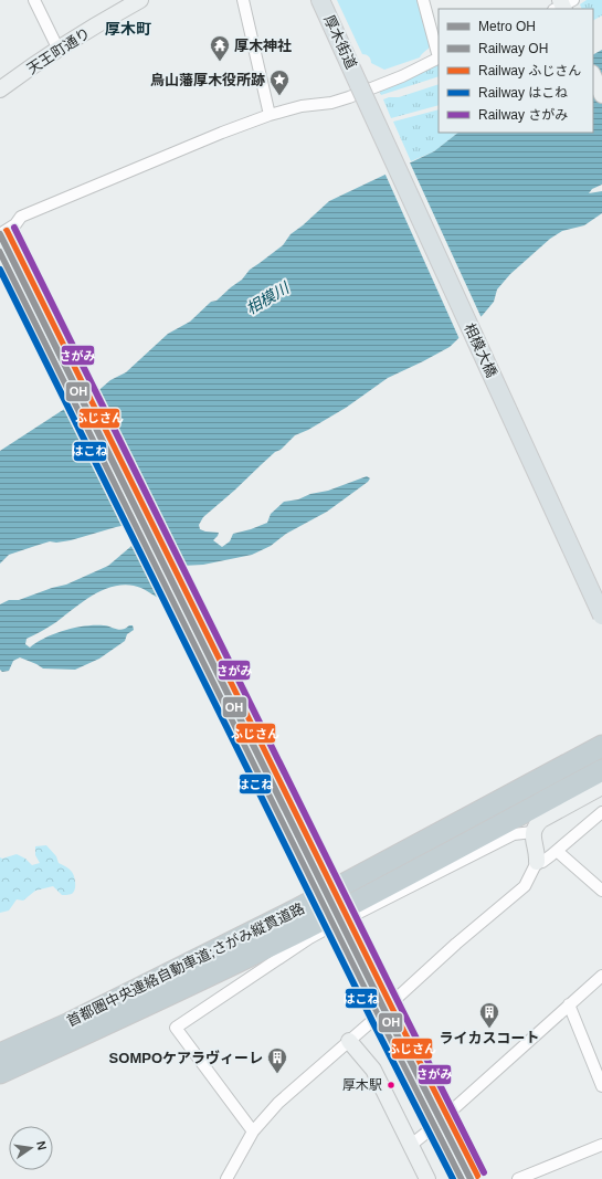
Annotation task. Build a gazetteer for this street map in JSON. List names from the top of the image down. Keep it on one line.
{"streets":{"highway":["首都圏中央連絡自動車道;さがみ縦貫道路"],"main road":["厚木街道","相模大橋"],"street":["天王町通り"]},"crossings":[["厚木街道","相模大橋"]],"districts":["厚木町"],"water":["相模川"],"places":{"temple":["厚木神社"],"place":["烏山藩厚木役所跡"],"building":["ライカスコート","SOMPOケアラヴィーレ"],"other":["厚木駅"]},"lines":["rail line さがみ","rail line ふじさん","metro line OH","rail line OH","rail line はこね"],"legend":["Metro OH","Railway OH","Railway ふじさん","Railway はこね","Railway さがみ"],"north":"right"}
